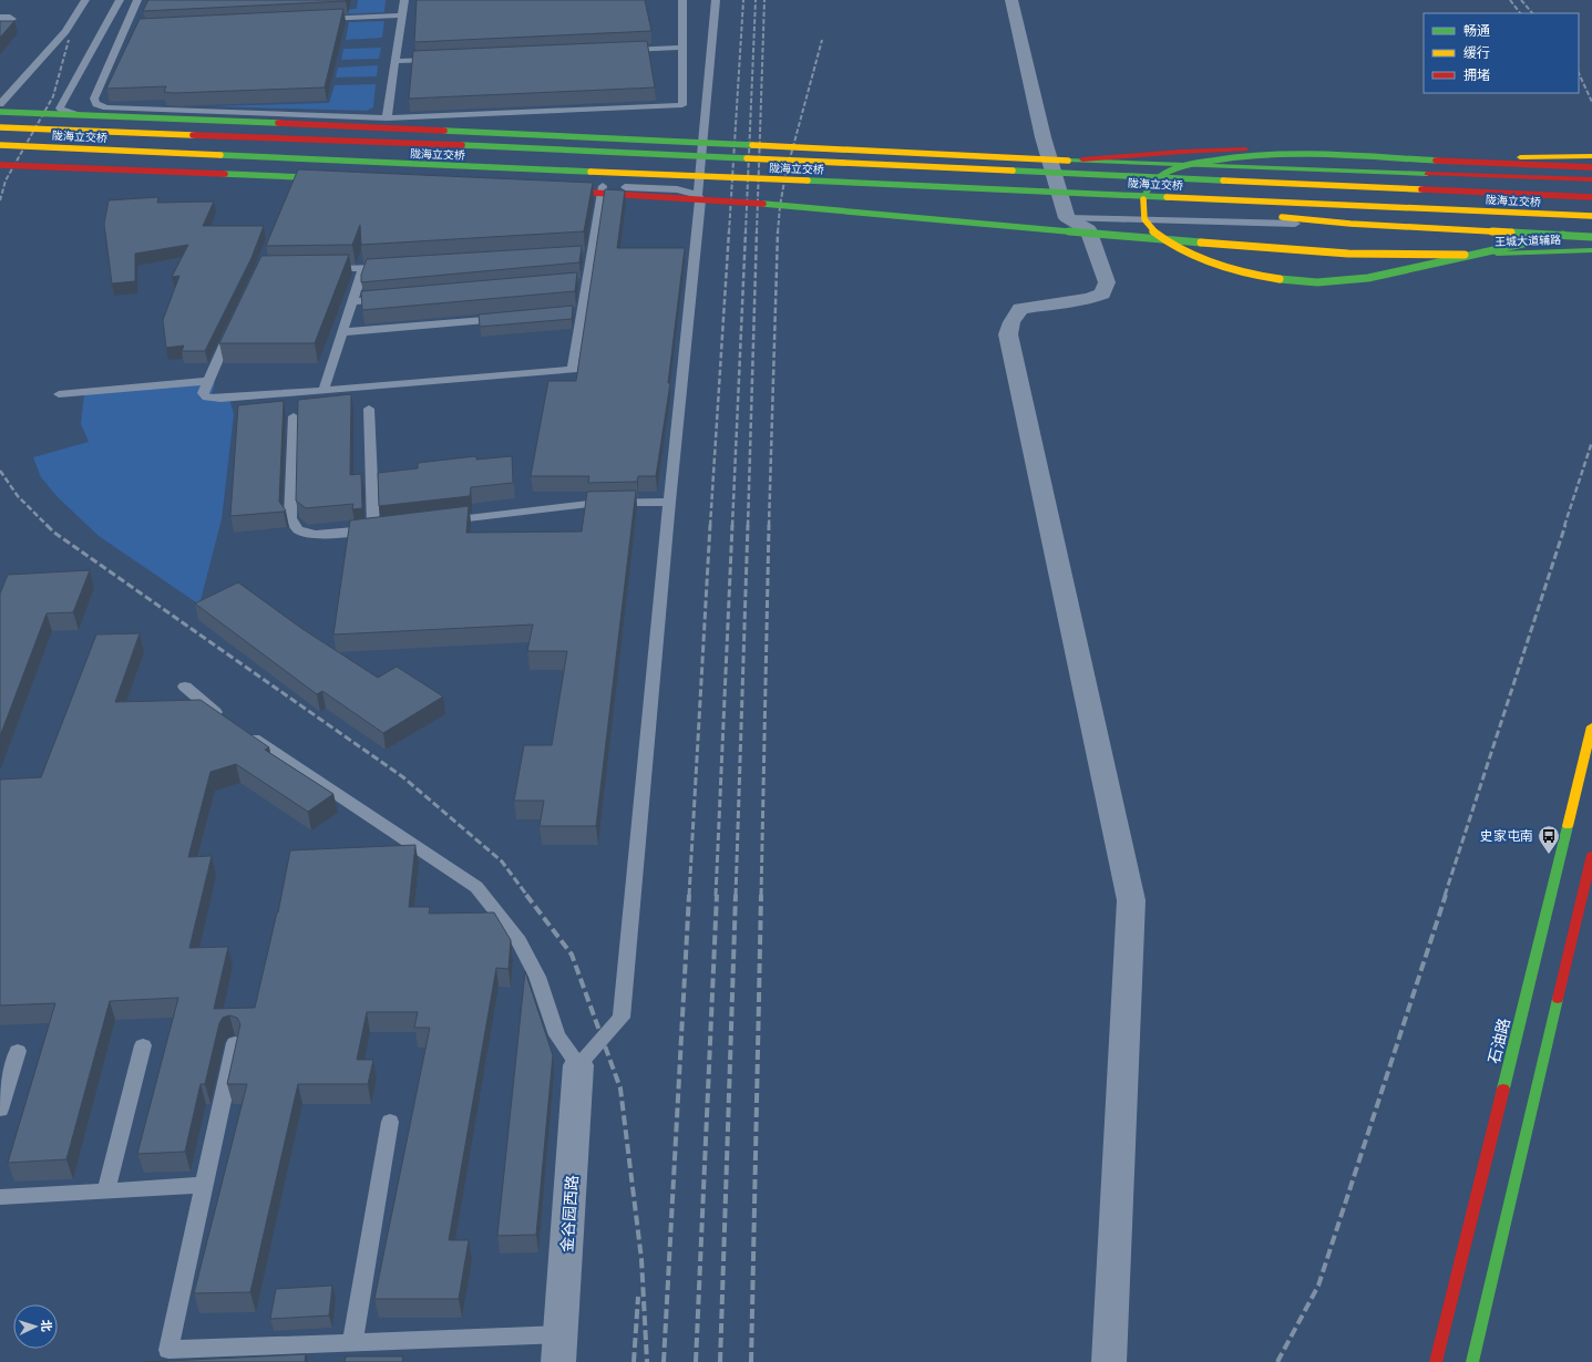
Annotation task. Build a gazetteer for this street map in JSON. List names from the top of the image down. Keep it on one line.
{"streets":{"main road":["陇海立交桥","王城大道辅路","石油路"],"street":["金谷园西路"]},"places":{"bus stop":["史家屯南"]},"legend":["畅通","缓行","拥堵"],"north":"right"}
